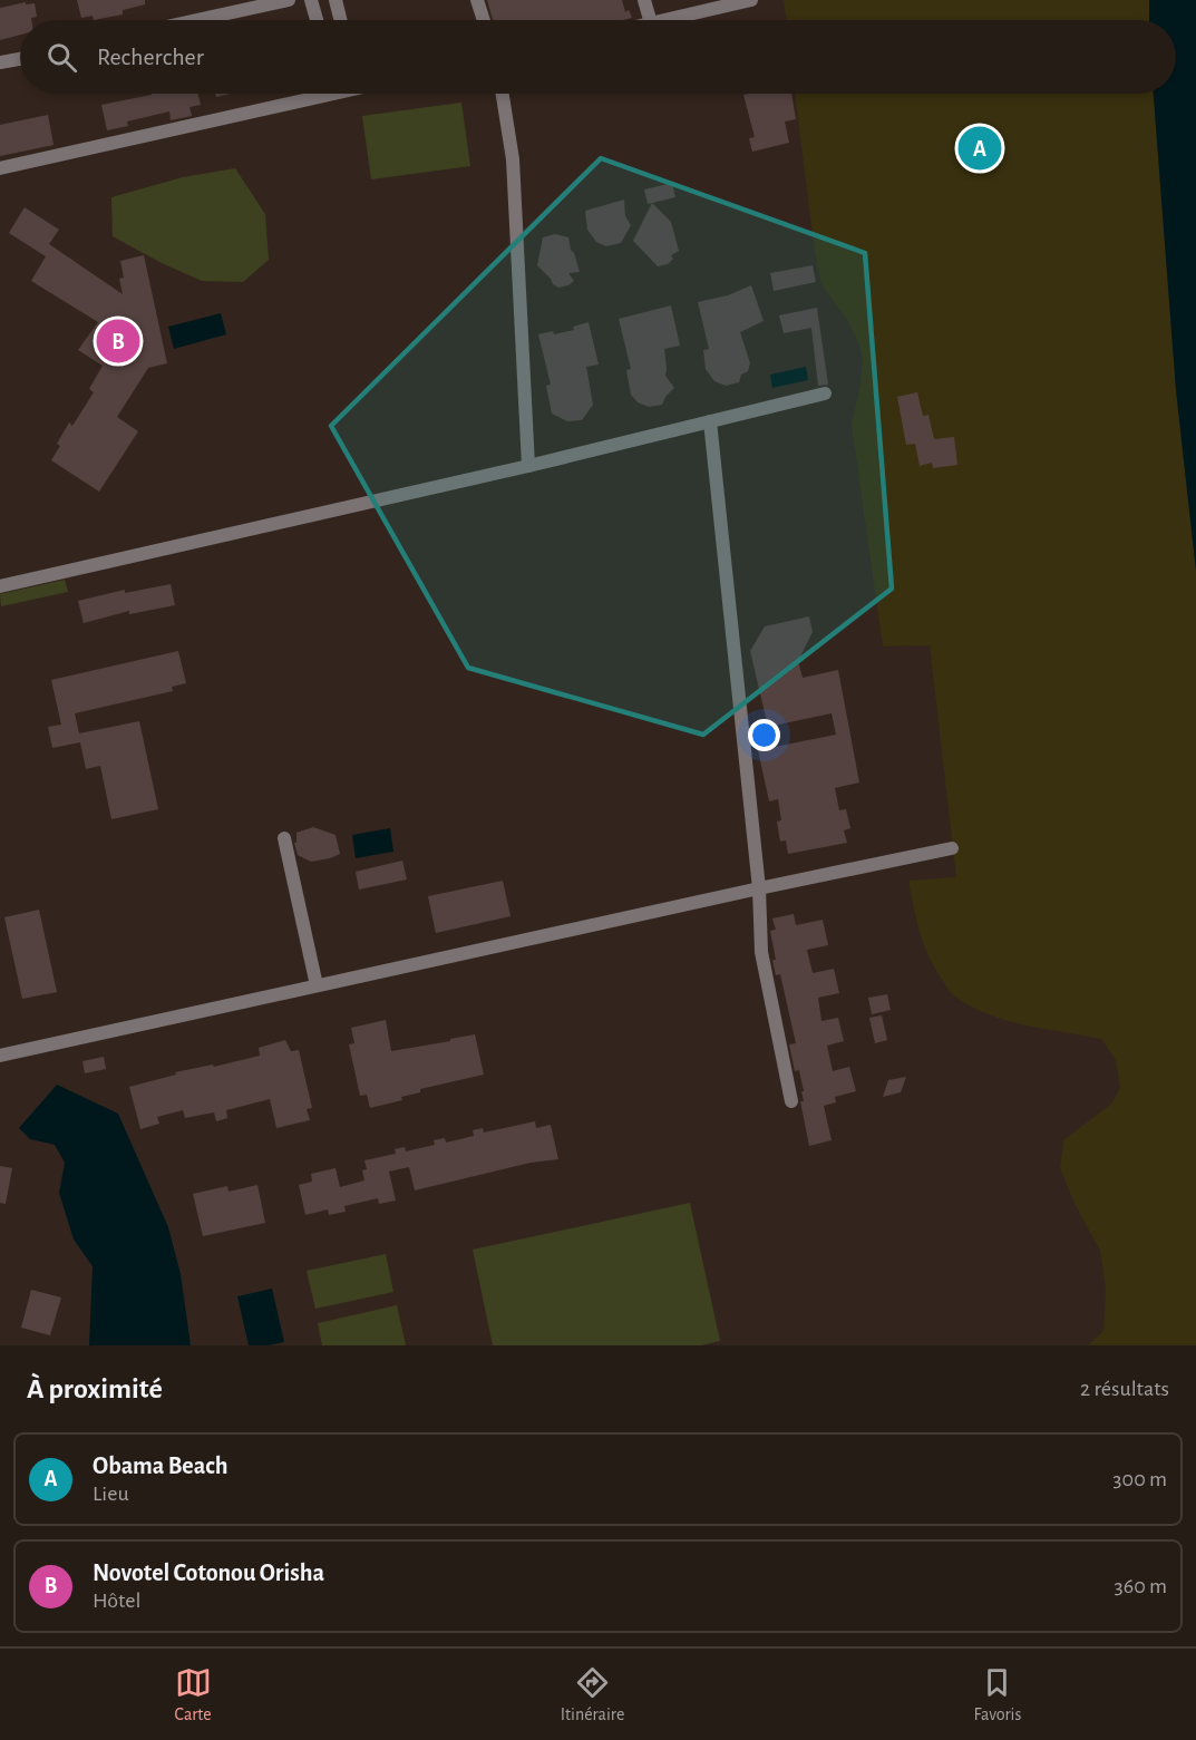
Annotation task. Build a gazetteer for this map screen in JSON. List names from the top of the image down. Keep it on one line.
{"page":{"search":"Rechercher","pins":["A","B"],"heading":["À proximité","2 résultats"],"list":[{"mark":"A","name":"Obama Beach","note":"Lieu","value":"300 m"},{"mark":"B","name":"Novotel Cotonou Orisha","note":"Hôtel","value":"360 m"}],"nav":["Carte","Itinéraire","Favoris"]}}
